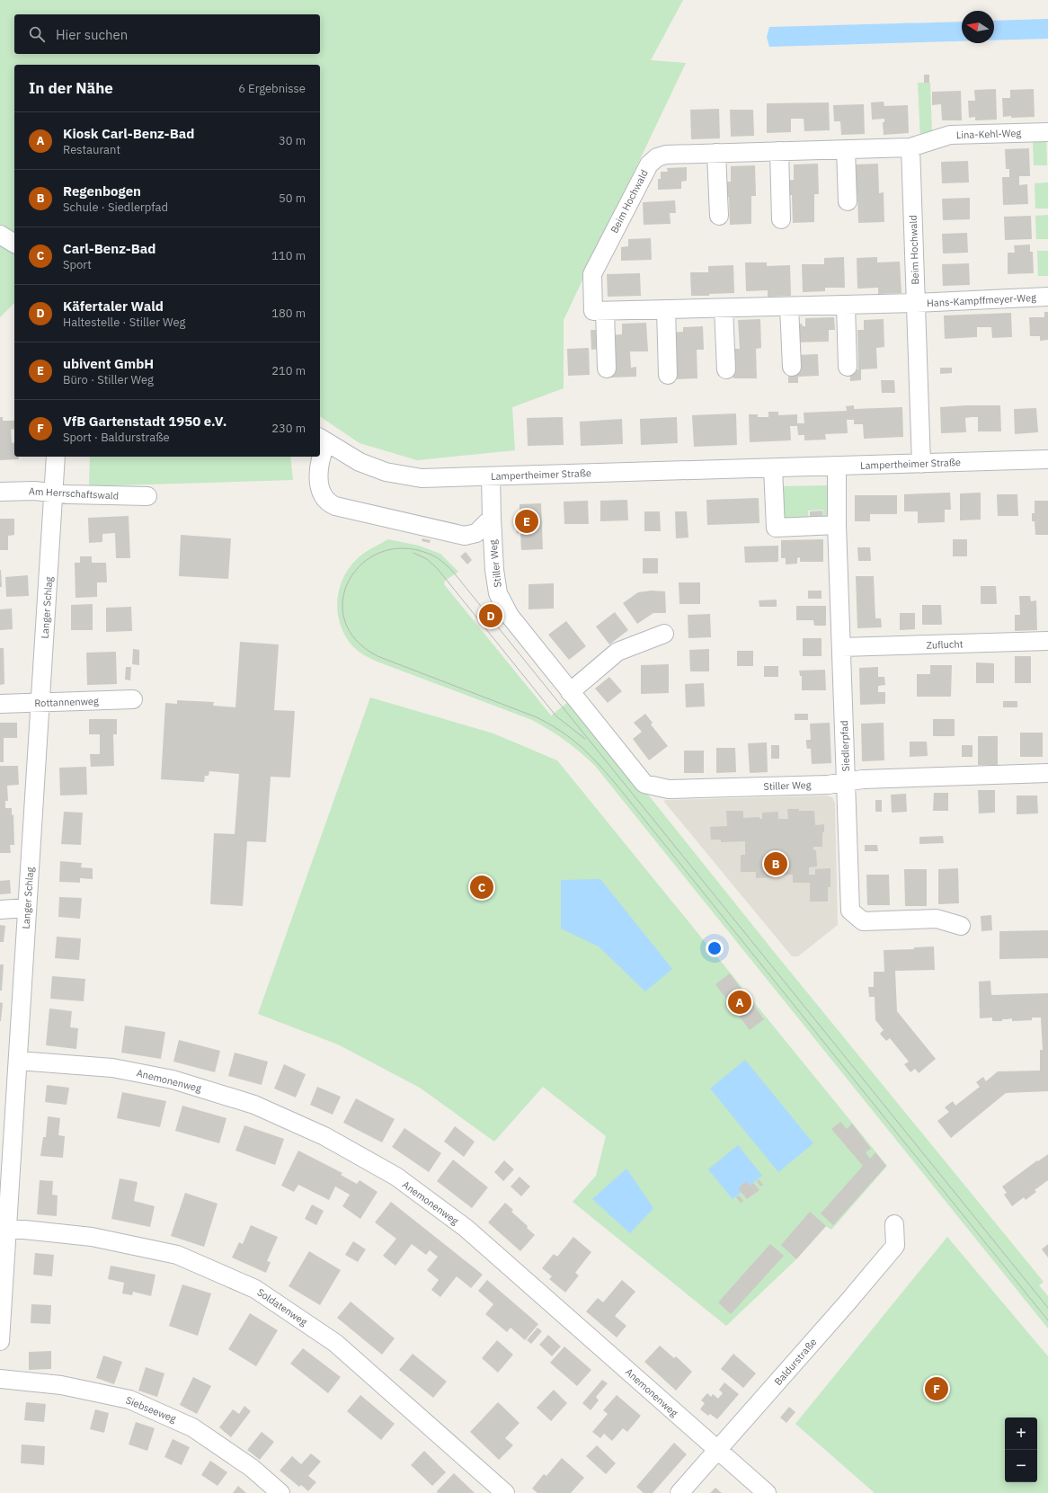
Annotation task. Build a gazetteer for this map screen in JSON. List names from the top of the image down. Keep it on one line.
{"streets":{"street":["Lina-Kehl-Weg","Beim Hochwald","Hans-Kampffmeyer-Weg","Lampertheimer Straße","Am Herrschaftswald","Stiller Weg","Langer Schlag","Zuflucht","Rottannenweg","Siedlerpfad","Anemonenweg","Soldatenweg","Baldurstraße","Siebseeweg"]},"crossings":[["Lina-Kehl-Weg","Beim Hochwald"],["Beim Hochwald","Hans-Kampffmeyer-Weg"],["Beim Hochwald","Lampertheimer Straße"],["Lampertheimer Straße","Stiller Weg"],["Lampertheimer Straße","Siedlerpfad"],["Am Herrschaftswald","Langer Schlag"],["Stiller Weg","Siedlerpfad"],["Langer Schlag","Rottannenweg"],["Langer Schlag","Anemonenweg"],["Langer Schlag","Soldatenweg"],["Zuflucht","Siedlerpfad"],["Anemonenweg","Baldurstraße"]],"north":"left","page":{"search":"Hier suchen","heading":["In der Nähe","6 Ergebnisse"],"list":[{"mark":"A","name":"Kiosk Carl-Benz-Bad","note":"Restaurant","value":"30 m"},{"mark":"B","name":"Regenbogen","note":"Schule · Siedlerpfad","value":"50 m"},{"mark":"C","name":"Carl-Benz-Bad","note":"Sport","value":"110 m"},{"mark":"D","name":"Käfertaler Wald","note":"Haltestelle · Stiller Weg","value":"180 m"},{"mark":"E","name":"ubivent GmbH","note":"Büro · Stiller Weg","value":"210 m"},{"mark":"F","name":"VfB Gartenstadt 1950 e.V.","note":"Sport · Baldurstraße","value":"230 m"}],"pins":["E","D","B","C","A","F"],"map_buttons":["+","−"]}}
